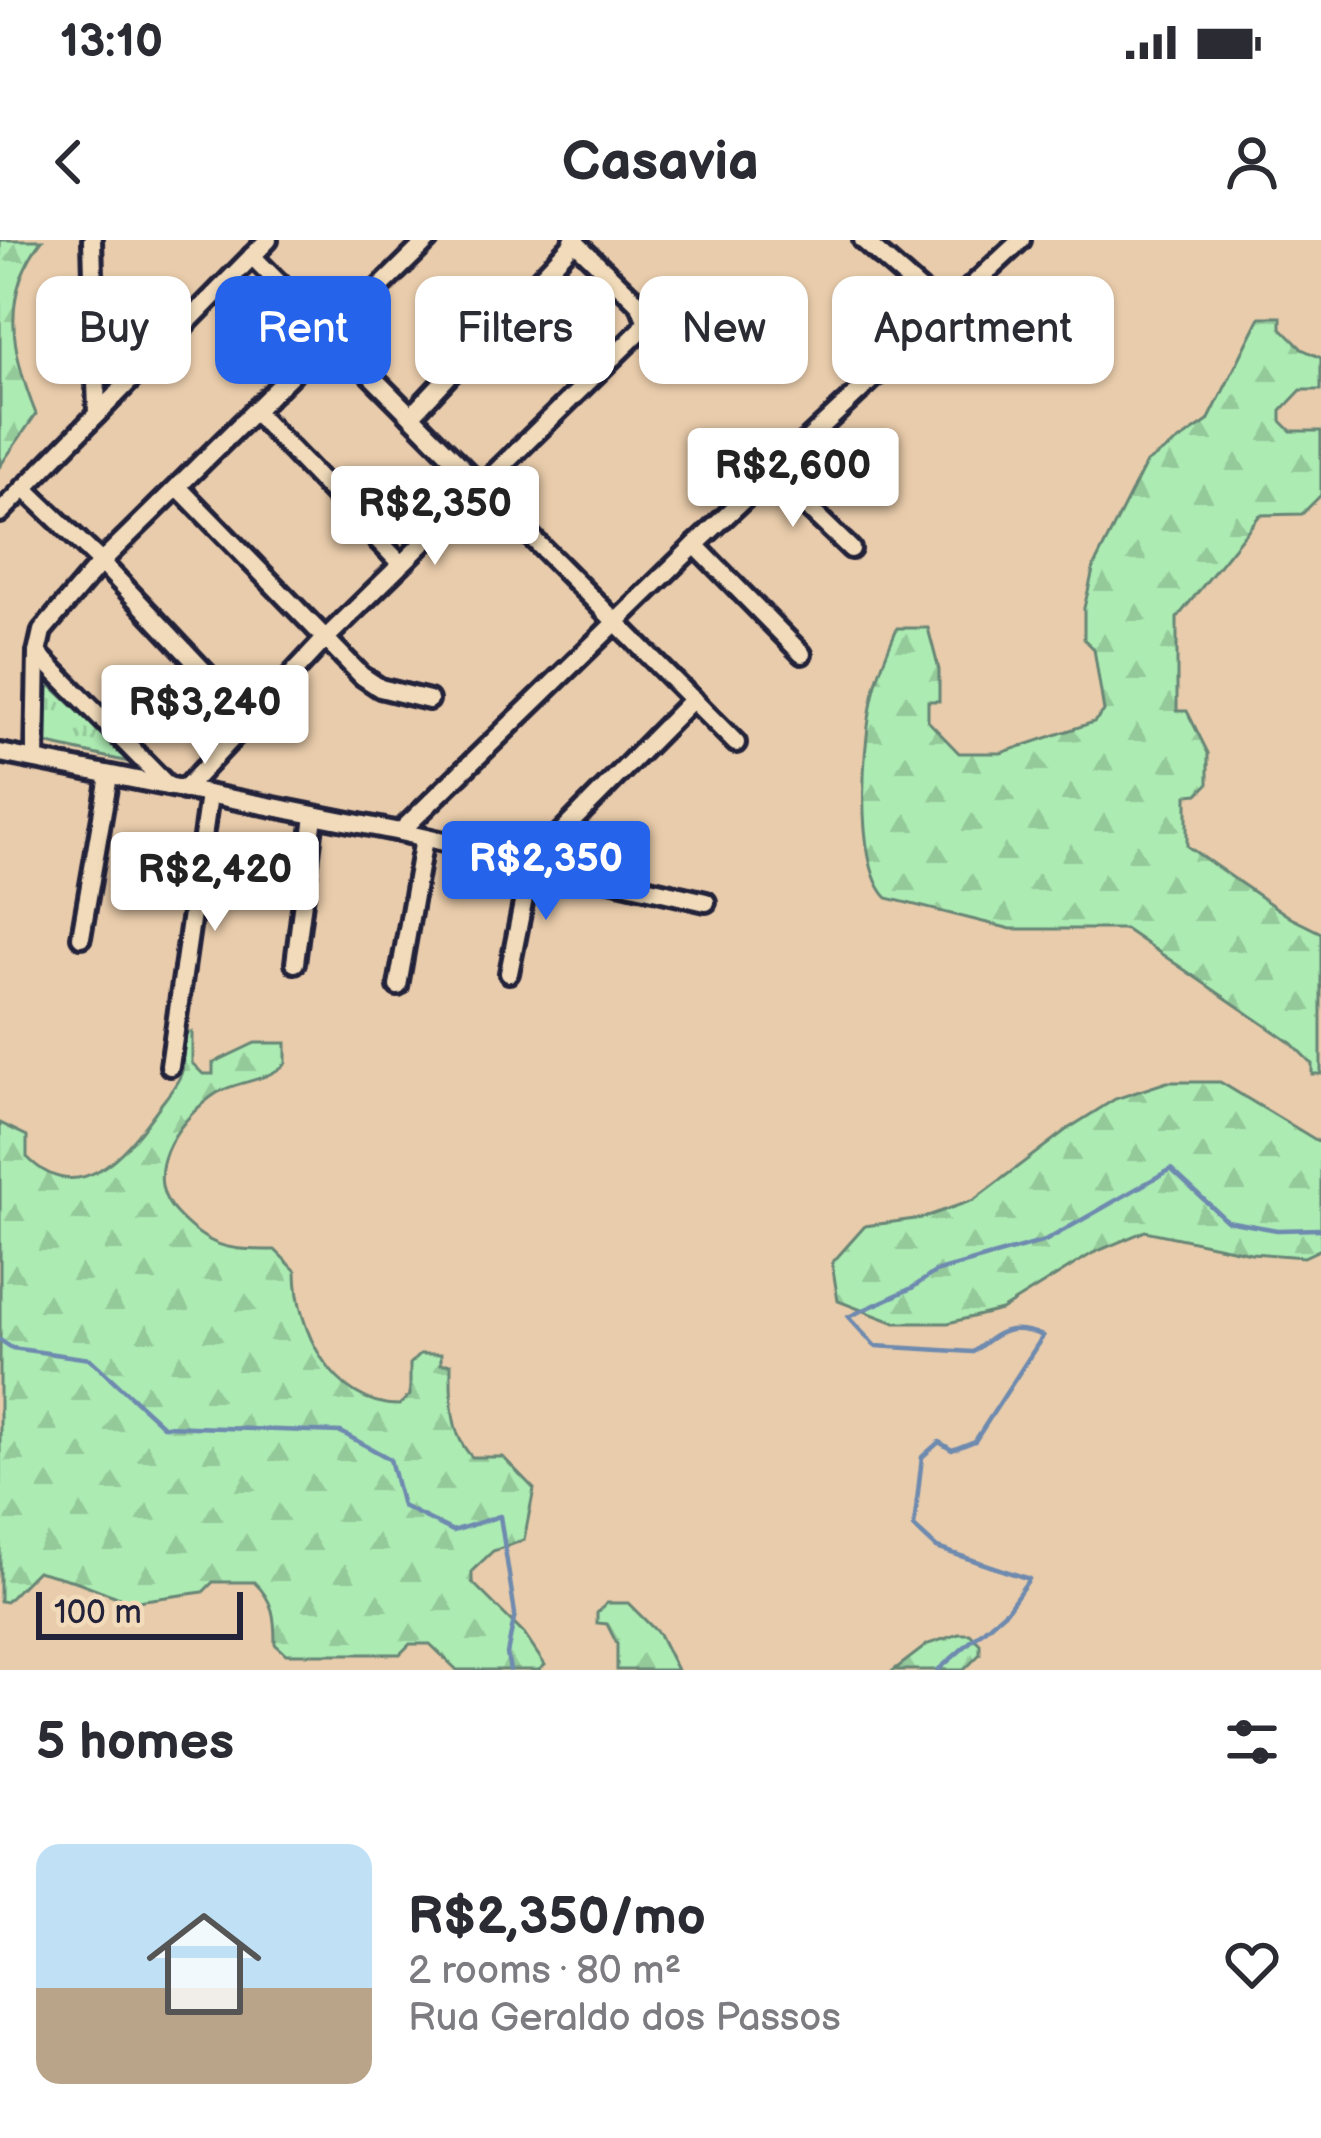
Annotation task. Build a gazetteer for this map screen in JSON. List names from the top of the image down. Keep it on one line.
{"scale_bar":"100 m","page":{"status":"13:10","header":"Casavia","chip":["Buy","Rent","Filters","New","Apartment"],"price":["R$2,600","R$2,350","R$3,240","R$2,350","R$2,420"],"scale":"100 m","heading":"5 homes","list":[{"name":"R$2,350/mo","note":"2 rooms · 80 m² · Rua Geraldo dos Passos"}]}}
